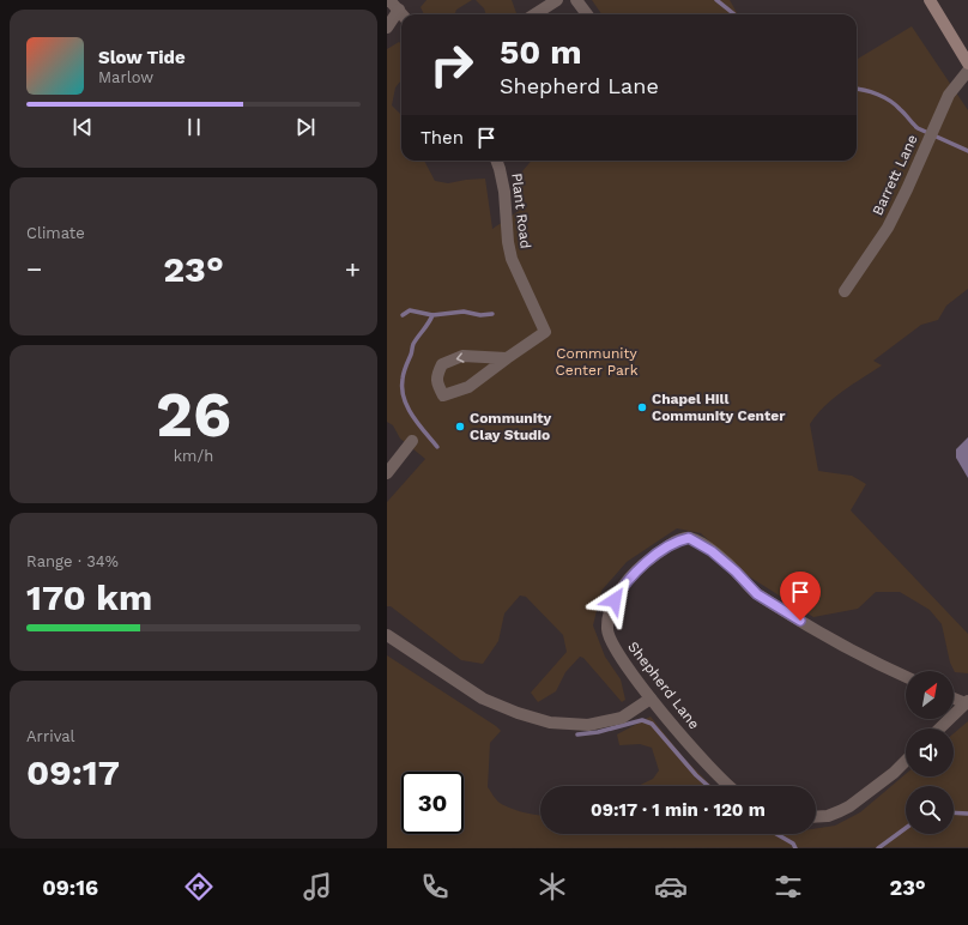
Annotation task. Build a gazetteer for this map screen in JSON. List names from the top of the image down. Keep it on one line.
{"streets":{"street":["Barrett Lane","Plant Road","Shepherd Lane"]},"parks":["Community Center Park"],"places":["Chapel Hill Community Center","Community Clay Studio"],"north":"top right","page":{"turn":["50 m","Shepherd Lane"],"song":["Slow Tide","Marlow"],"then":"Then","tile":["Climate",["26","km/h"],["Range · 34%","170 km"],["Arrival","09:17"]],"heat":["−","23°","+"],"limit":"30","trip":"09:17 · 1 min · 120 m","tabs":["09:16","23°"]}}
